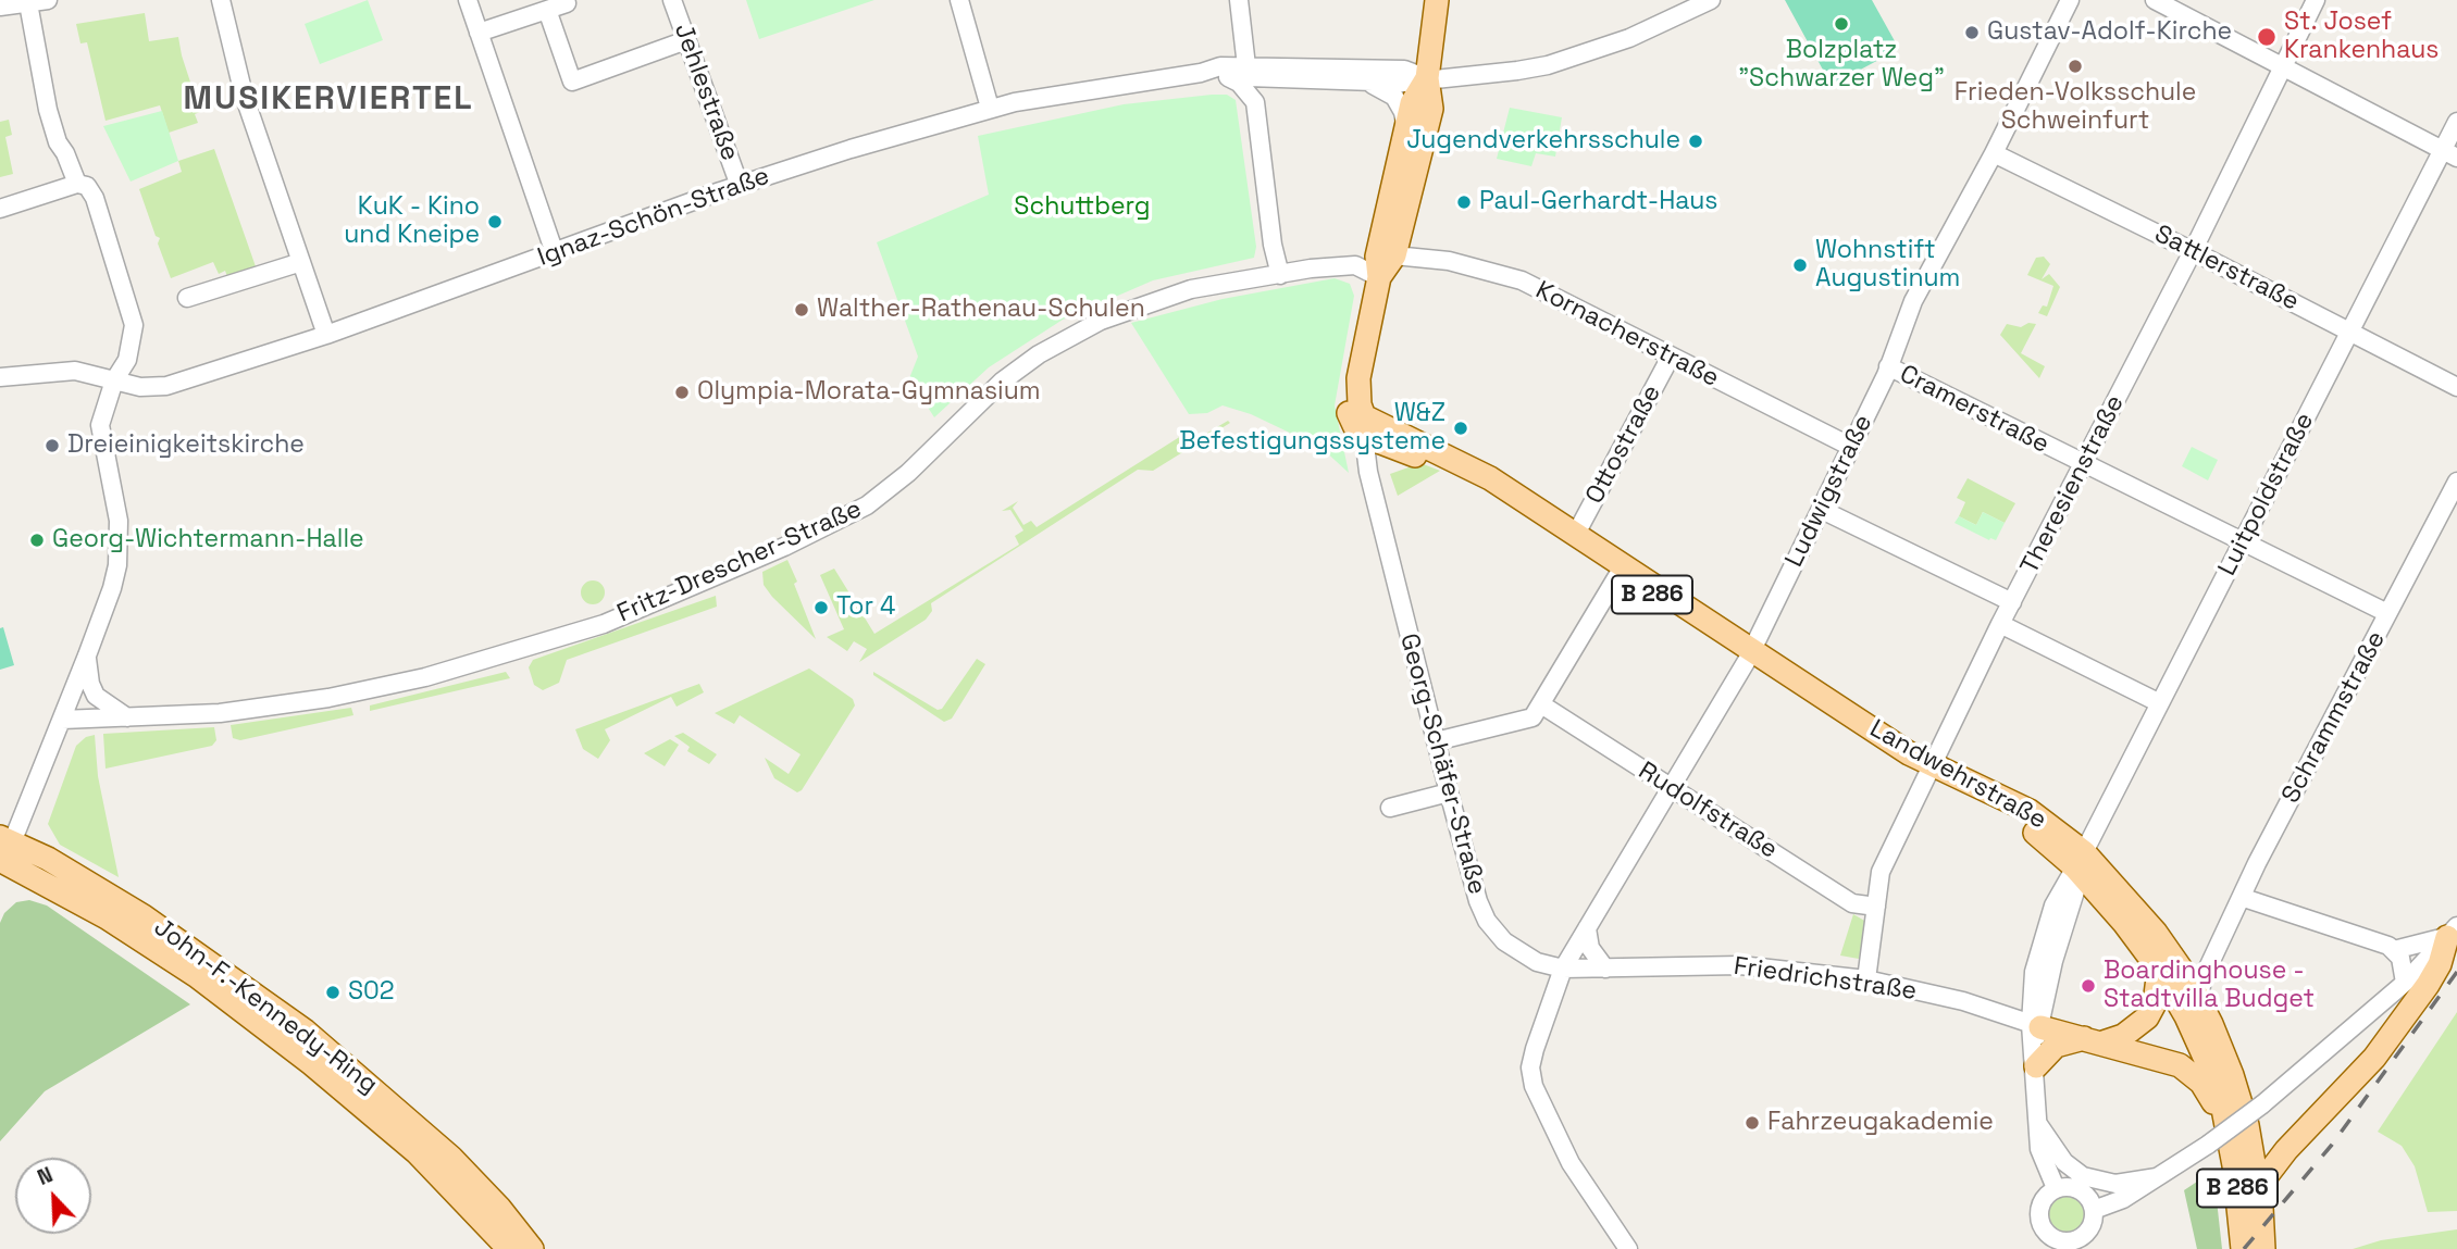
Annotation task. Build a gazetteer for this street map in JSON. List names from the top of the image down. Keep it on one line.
{"streets":{"main road":["B 286","Georg-Schäfer-Straße","Landwehrstraße","John-F.-Kennedy-Ring"],"street":["Jehlestraße","Ignaz-Schön-Straße","Sattlerstraße","Kornacherstraße","Cramerstraße","Ottostraße","Theresienstraße","Ludwigstraße","Luitpoldstraße","Fritz-Drescher-Straße","Schrammstraße","Rudolfstraße","Friedrichstraße"]},"crossings":[["Jehlestraße","Ignaz-Schön-Straße"],["Ignaz-Schön-Straße","Georg-Schäfer-Straße"],["Sattlerstraße","Theresienstraße"],["Sattlerstraße","Ludwigstraße"],["Sattlerstraße","Luitpoldstraße"],["Kornacherstraße","Ottostraße"],["Kornacherstraße","Ludwigstraße"],["Kornacherstraße","Georg-Schäfer-Straße"],["Cramerstraße","Theresienstraße"],["Cramerstraße","Ludwigstraße"],["Cramerstraße","Luitpoldstraße"],["Cramerstraße","Schrammstraße"],["Ottostraße","Landwehrstraße"],["Theresienstraße","Landwehrstraße"],["Theresienstraße","Rudolfstraße"],["Theresienstraße","Friedrichstraße"],["Ludwigstraße","Georg-Schäfer-Straße"],["Ludwigstraße","Landwehrstraße"],["Ludwigstraße","Rudolfstraße"],["Ludwigstraße","Friedrichstraße"],["Luitpoldstraße","Landwehrstraße"],["Luitpoldstraße","Friedrichstraße"],["Fritz-Drescher-Straße","Georg-Schäfer-Straße"],["Schrammstraße","Landwehrstraße"],["Georg-Schäfer-Straße","Landwehrstraße"],["Georg-Schäfer-Straße","Friedrichstraße"]],"districts":["MUSIKERVIERTEL"],"parks":["Schuttberg"],"places":["Bolzplatz \"Schwarzer Weg\"","Gustav-Adolf-Kirche","St. Josef Krankenhaus","Frieden-Volksschule Schweinfurt","Jugendverkehrsschule","Paul-Gerhardt-Haus","KuK - Kino und Kneipe","Wohnstift Augustinum","Walther-Rathenau-Schulen","Olympia-Morata-Gymnasium","W&Z Befestigungssysteme","Dreieinigkeitskirche","Georg-Wichtermann-Halle","Tor 4","Boardinghouse - Stadtvilla Budget","S02","Fahrzeugakademie"],"north":"top left"}
